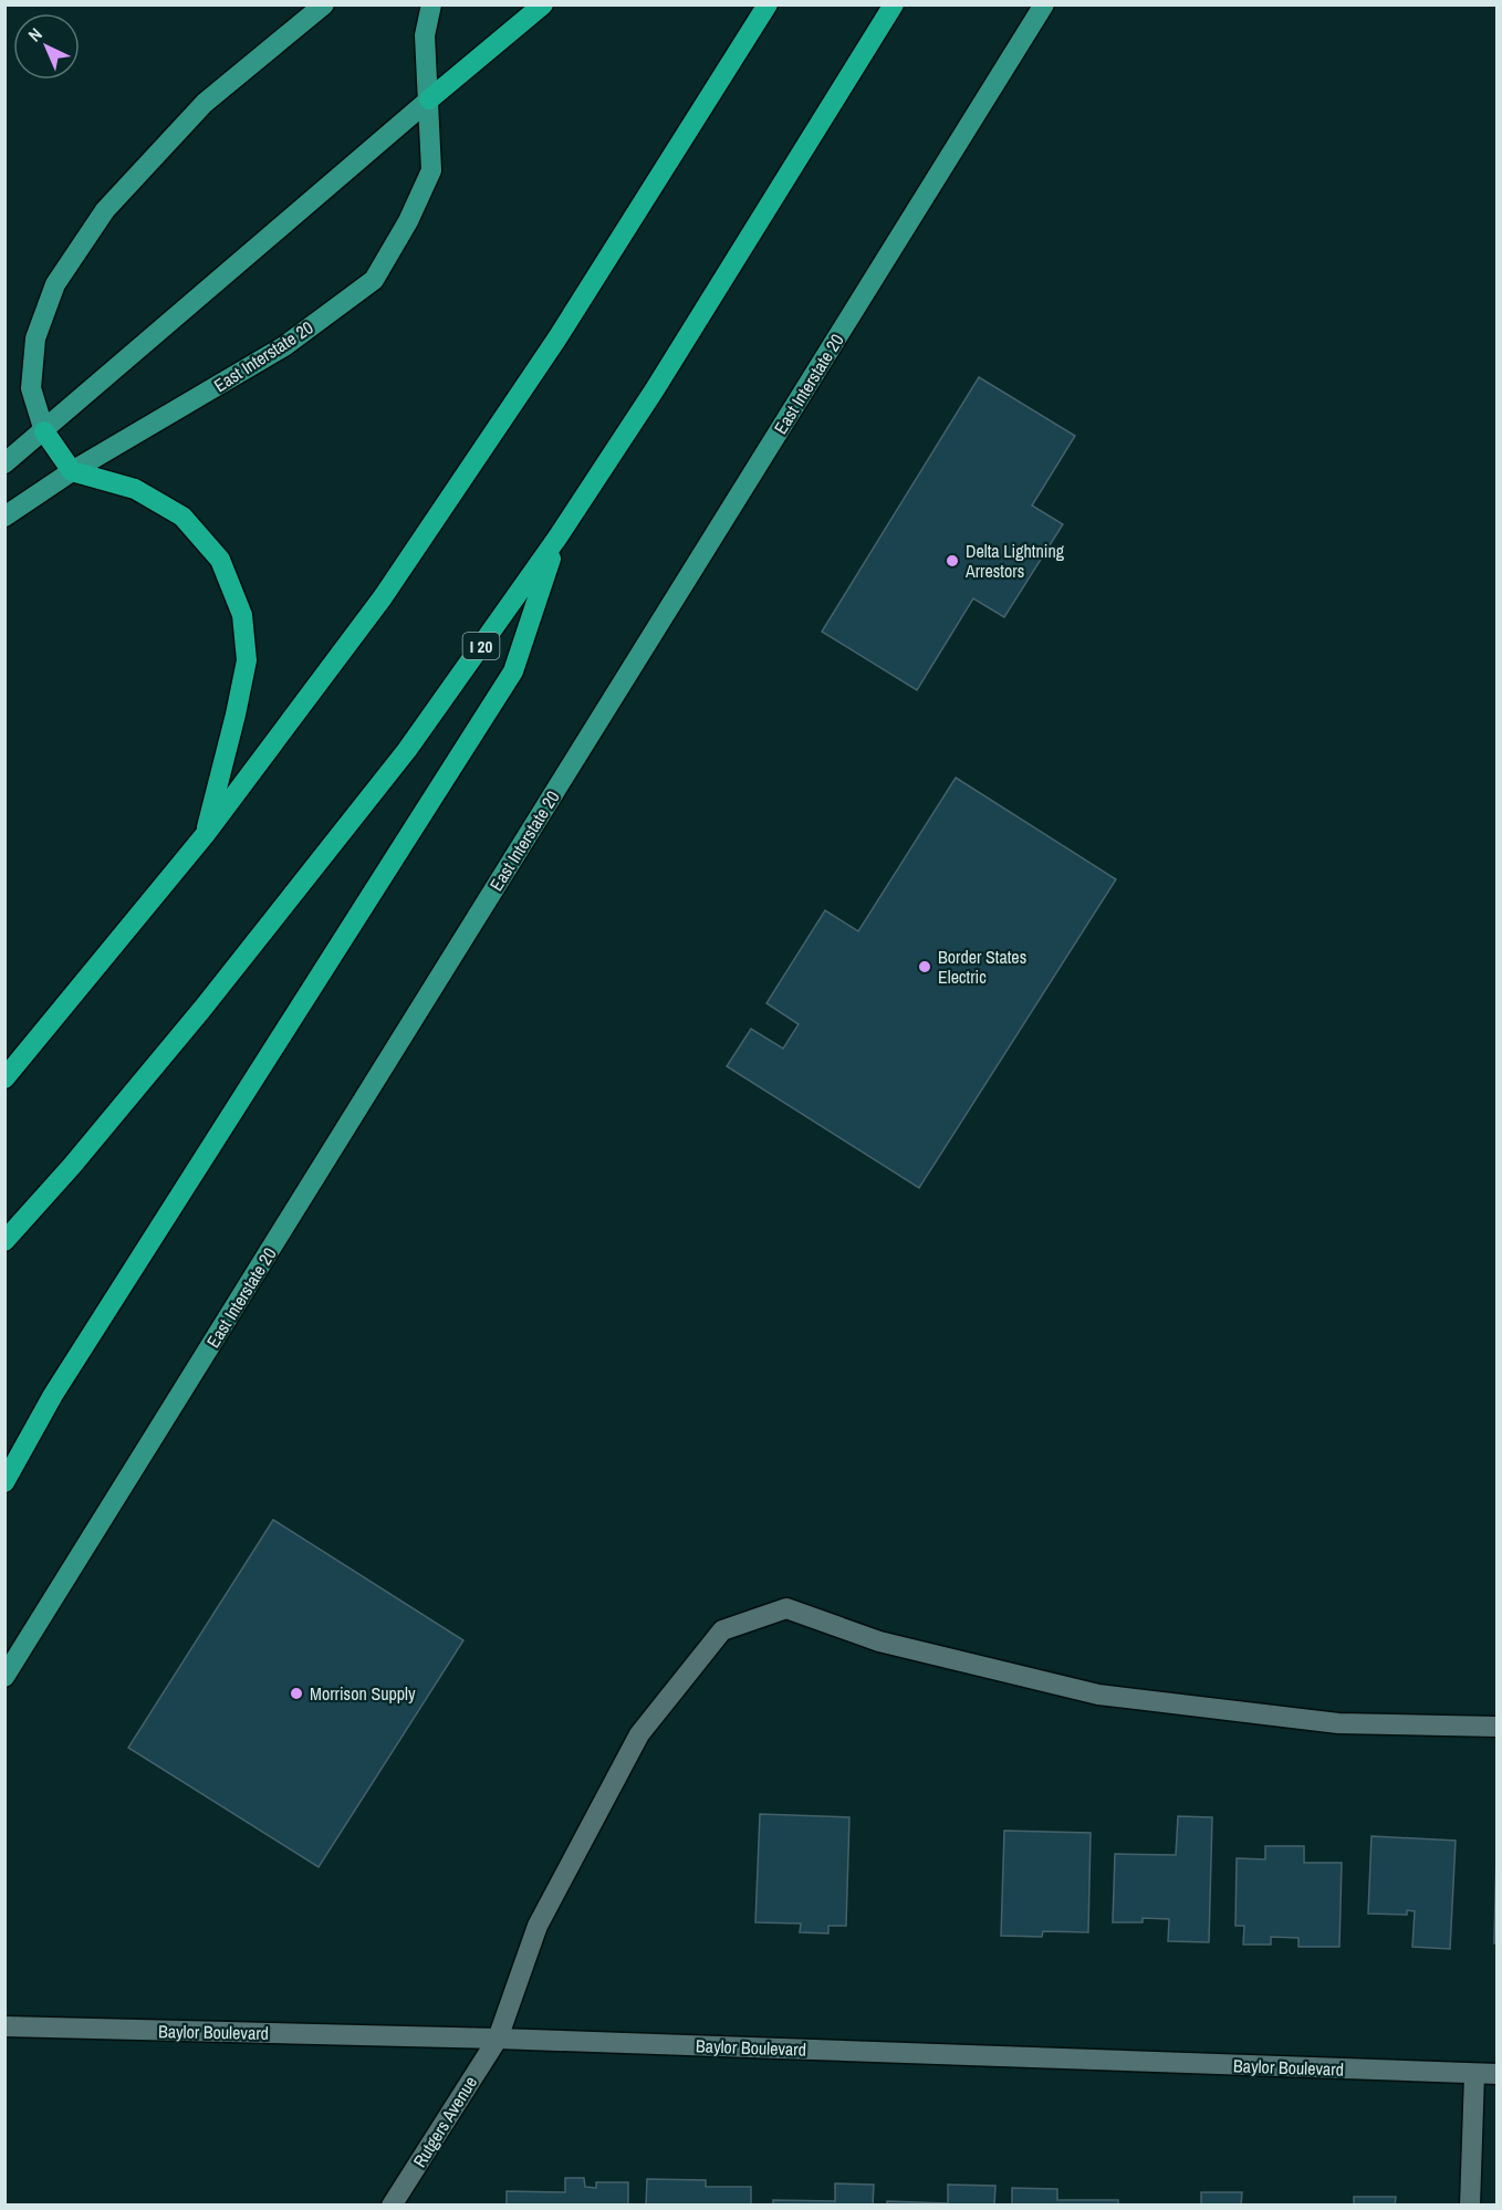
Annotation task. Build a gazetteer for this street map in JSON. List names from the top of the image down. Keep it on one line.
{"streets":{"highway":["I 20"],"main road":["East Interstate 20"],"street":["Baylor Boulevard","Rutgers Avenue"]},"crossings":[["Baylor Boulevard","Rutgers Avenue"]],"places":["Delta Lightning Arrestors","Border States Electric","Morrison Supply"],"north":"top left"}
